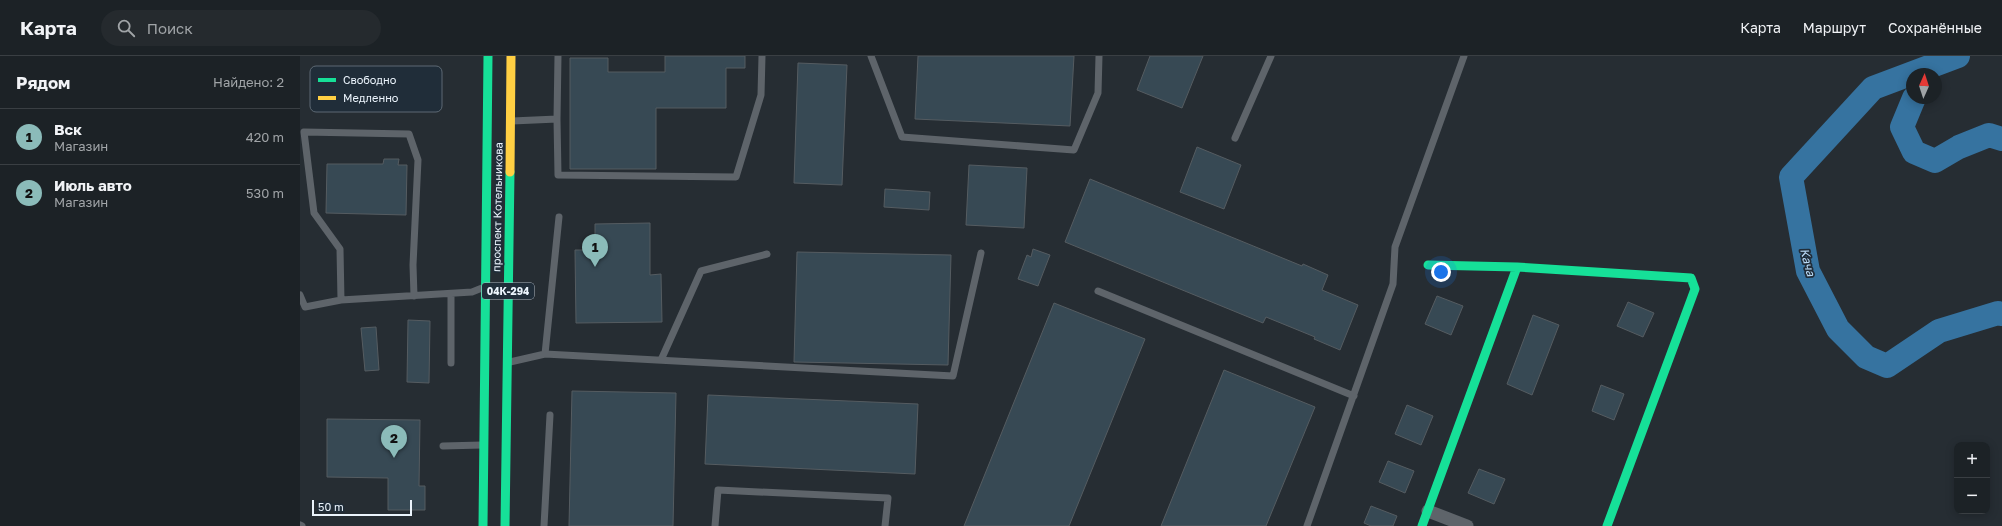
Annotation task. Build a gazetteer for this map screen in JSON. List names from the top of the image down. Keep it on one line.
{"streets":{"main road":["проспект Котельникова","04К-294"]},"water":["Кача"],"legend":["Свободно","Медленно"],"scale_bar":"50 m","north":"top","page":{"header":"Карта","search":"Поиск","nav":["Карта","Маршрут","Сохранённые"],"heading":["Рядом","Найдено: 2"],"list":[{"mark":"1","name":"Вск","note":"Магазин","value":"420 m"},{"mark":"2","name":"Июль авто","note":"Магазин","value":"530 m"}],"pins":["1","2"],"map_buttons":["+","−"],"scale":"50 m"}}
